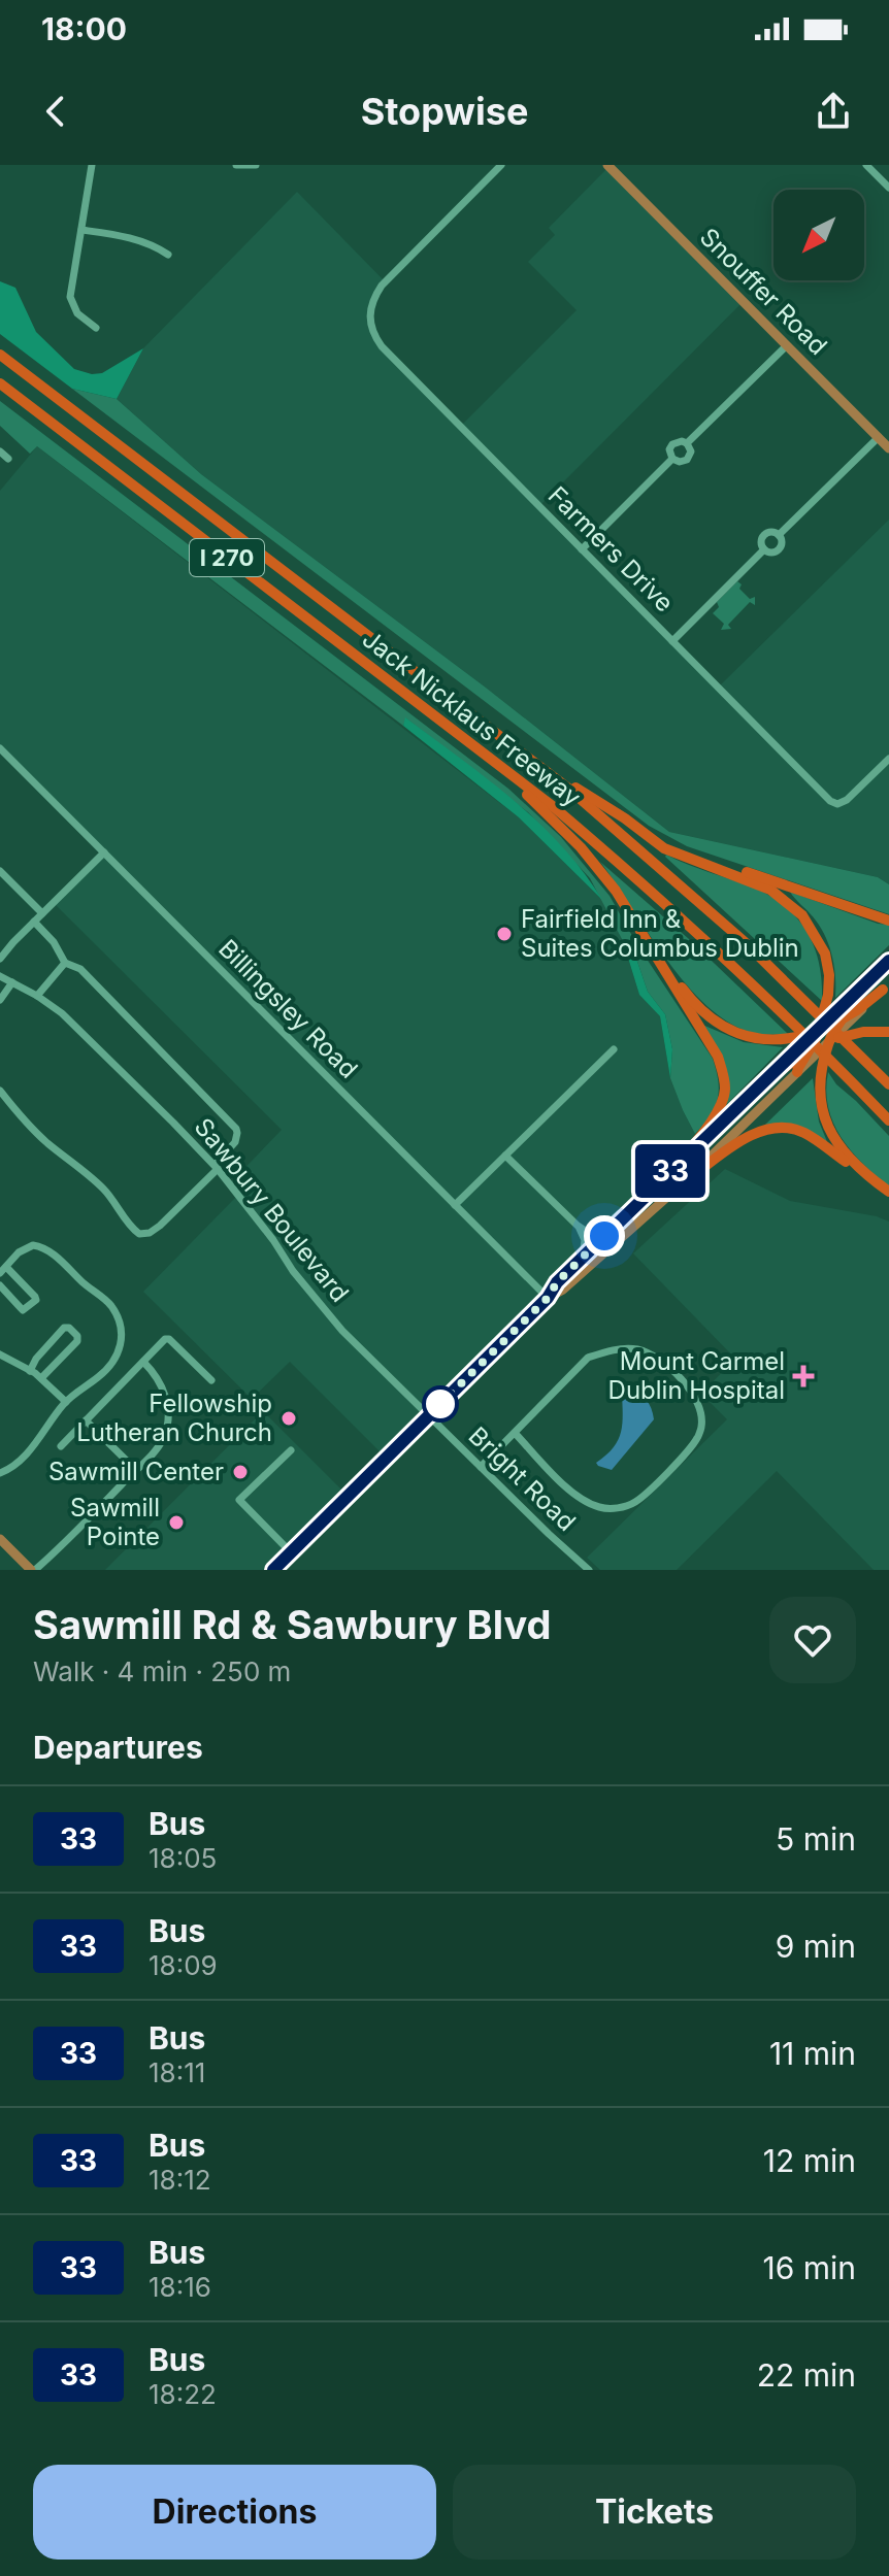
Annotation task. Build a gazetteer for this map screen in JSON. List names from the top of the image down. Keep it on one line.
{"streets":{"highway":["I 270","Jack Nicklaus Freeway"],"main road":["Snouffer Road"],"street":["Farmers Drive","Billingsley Road","Sawbury Boulevard","Bright Road"]},"crossings":[["Sawbury Boulevard","Bright Road"]],"places":{"other":["Fairfield Inn & Suites Columbus Dublin","Fellowship Lutheran Church","Sawmill Center","Sawmill Pointe"],"health":["Mount Carmel Dublin Hospital"]},"lines":["bus line 33"],"north":"bottom left","page":{"status":"18:00","header":"Stopwise","on_map":"33","heading":[["Sawmill Rd & Sawbury Blvd","Walk · 4 min · 250 m"],"Departures"],"list":[{"mark":"33","name":"Bus","note":"18:05","value":"5 min"},{"mark":"33","name":"Bus","note":"18:09","value":"9 min"},{"mark":"33","name":"Bus","note":"18:11","value":"11 min"},{"mark":"33","name":"Bus","note":"18:12","value":"12 min"},{"mark":"33","name":"Bus","note":"18:16","value":"16 min"},{"mark":"33","name":"Bus","note":"18:22","value":"22 min"}],"buttons":["Directions","Tickets"]}}
